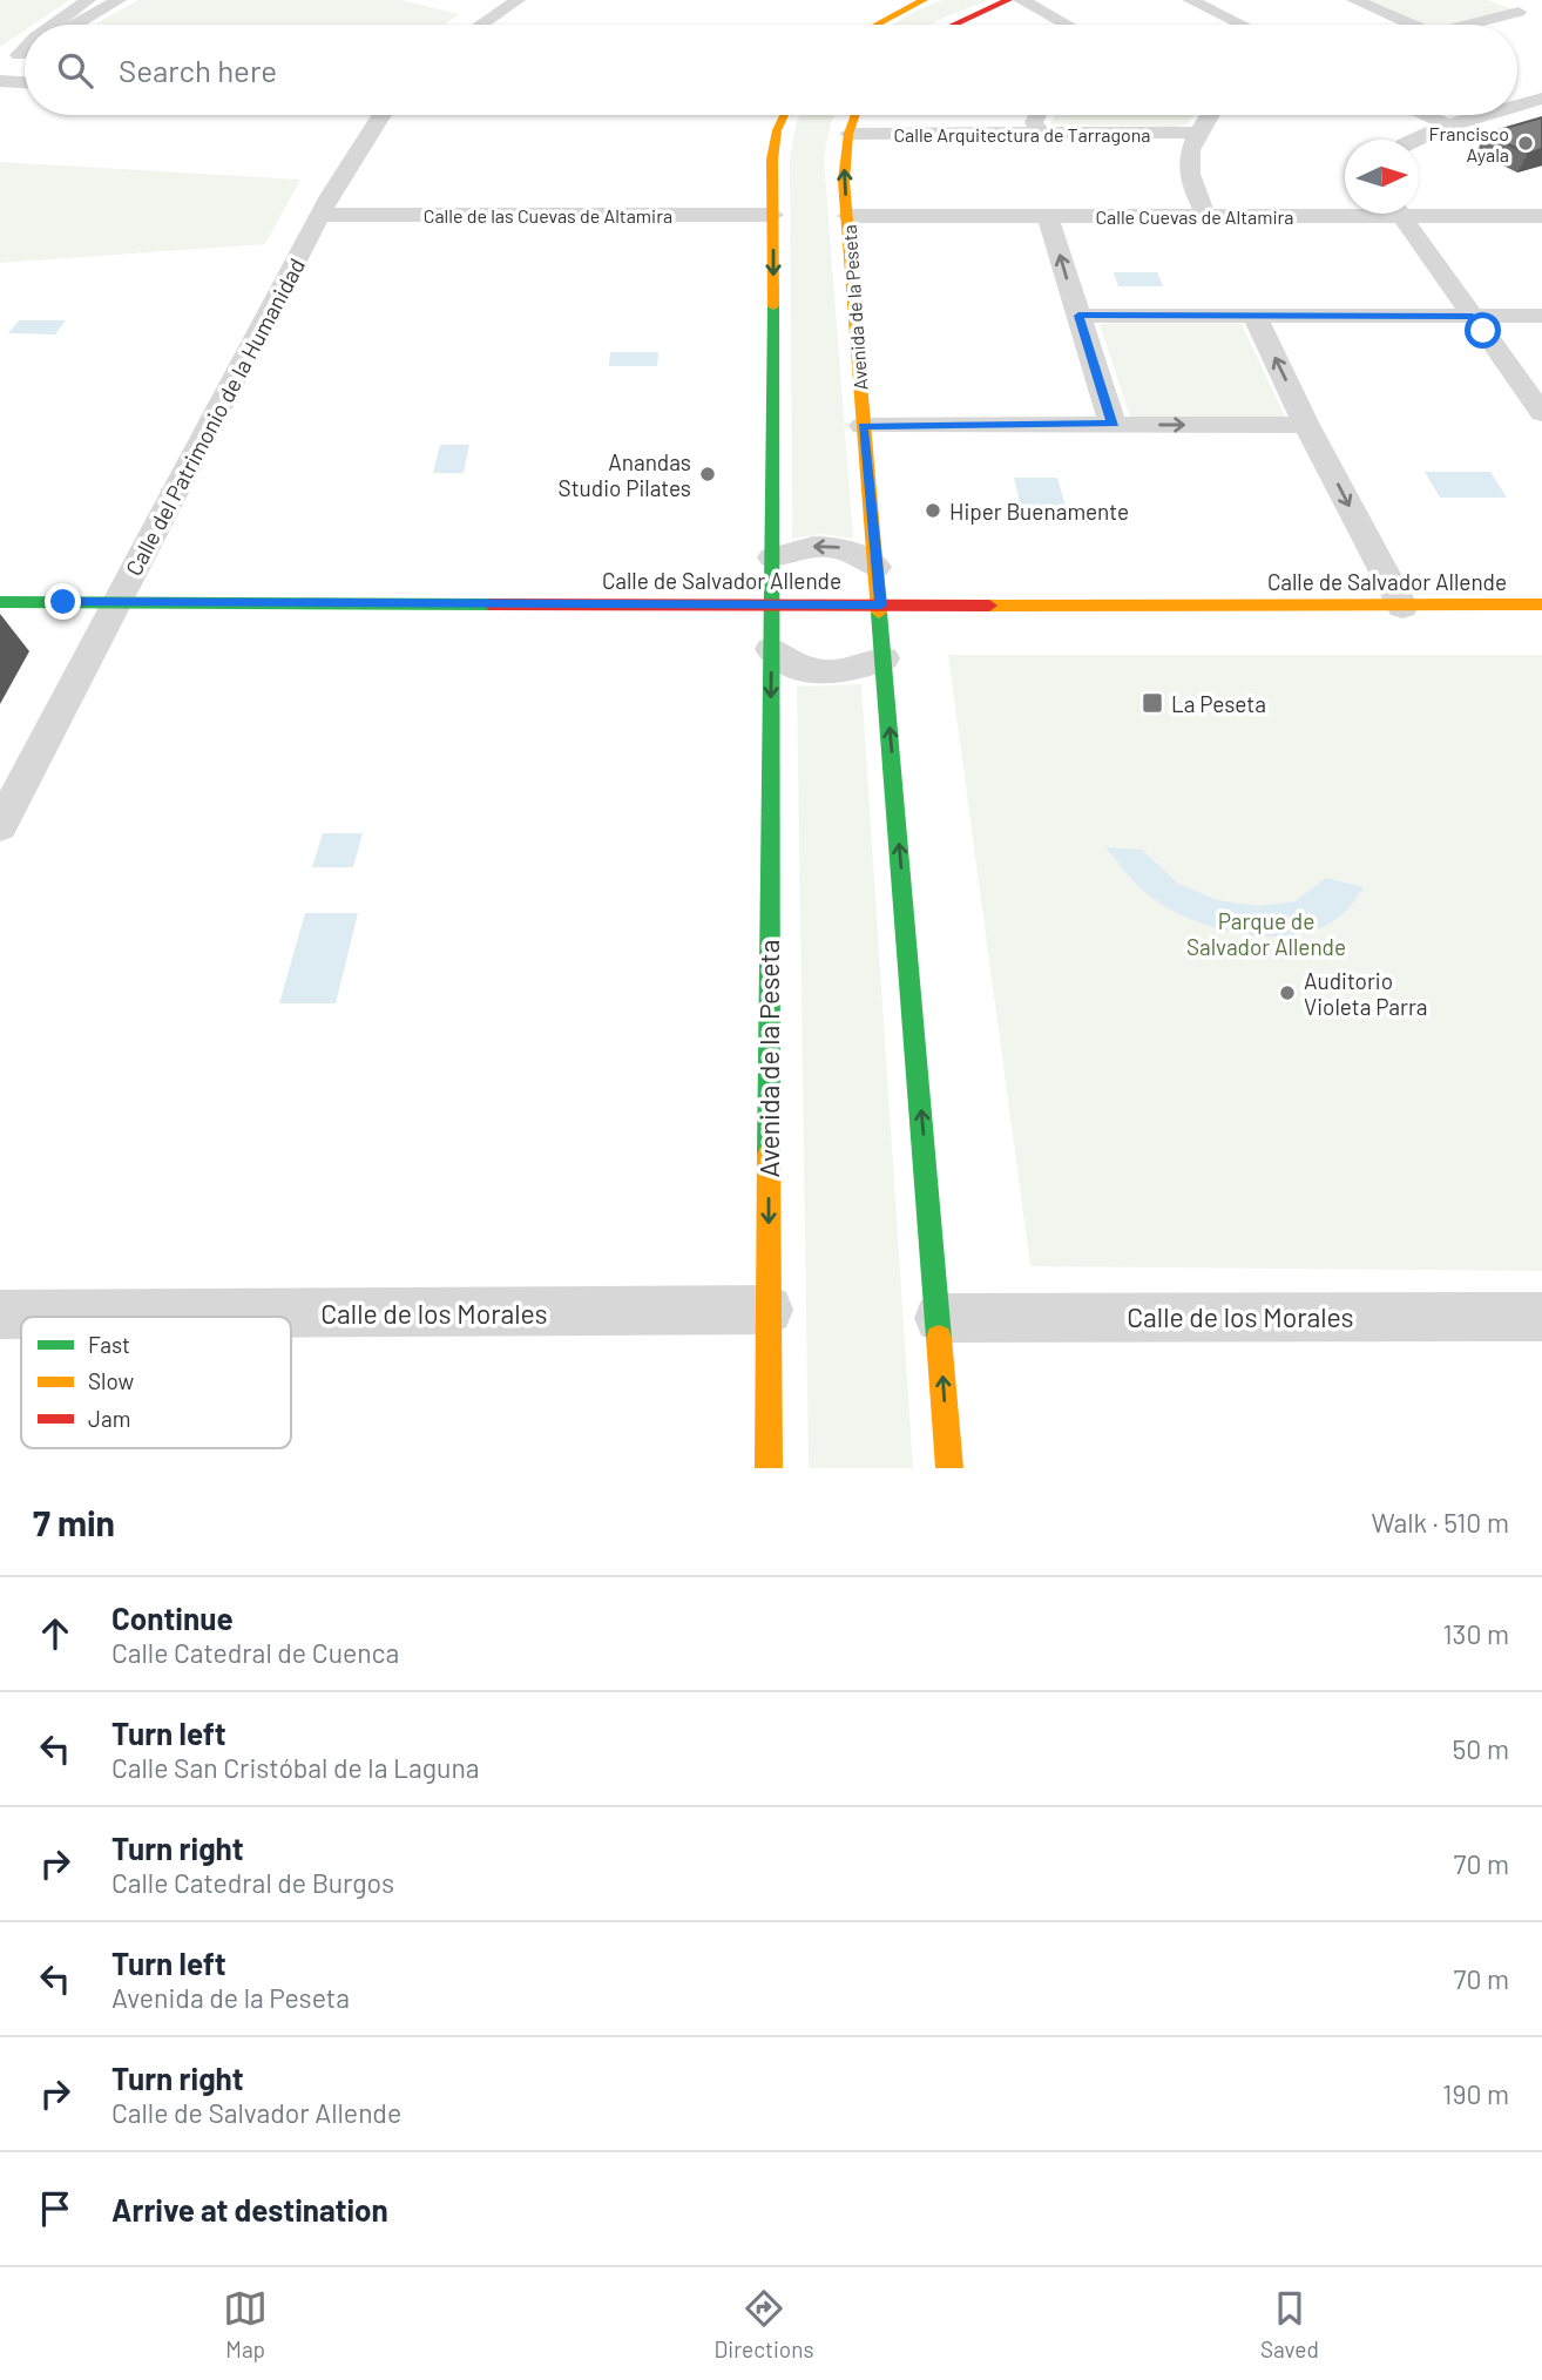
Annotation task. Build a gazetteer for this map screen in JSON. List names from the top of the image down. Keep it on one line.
{"streets":{"street":["Calle Arquitectura de Tarragona","Calle de las Cuevas de Altamira","Calle Cuevas de Altamira","Avenida de la Peseta","Calle del Patrimonio de la Humanidad","Calle de Salvador Allende","Calle de los Morales"]},"crossings":[["Calle Arquitectura de Tarragona","Avenida de la Peseta"],["Calle de las Cuevas de Altamira","Avenida de la Peseta"],["Calle de las Cuevas de Altamira","Calle del Patrimonio de la Humanidad"],["Calle Cuevas de Altamira","Avenida de la Peseta"],["Avenida de la Peseta","Calle de Salvador Allende"],["Avenida de la Peseta","Calle de los Morales"],["Calle del Patrimonio de la Humanidad","Calle de Salvador Allende"]],"parks":["Parque de Salvador Allende"],"places":{"other":["Francisco Ayala","Anandas Studio Pilates","Hiper Buenamente","Auditorio Violeta Parra"],"transit":["La Peseta"]},"legend":["Fast","Slow","Jam"],"north":"right","page":{"search":"Search here","heading":["7 min","Walk · 510 m"],"list":[["Continue","Calle Catedral de Cuenca","130 m"],["Turn left","Calle San Cristóbal de la Laguna","50 m"],["Turn right","Calle Catedral de Burgos","70 m"],["Turn left","Avenida de la Peseta","70 m"],["Turn right","Calle de Salvador Allende","190 m"],"Arrive at destination"],"nav":["Map","Directions","Saved"]}}
